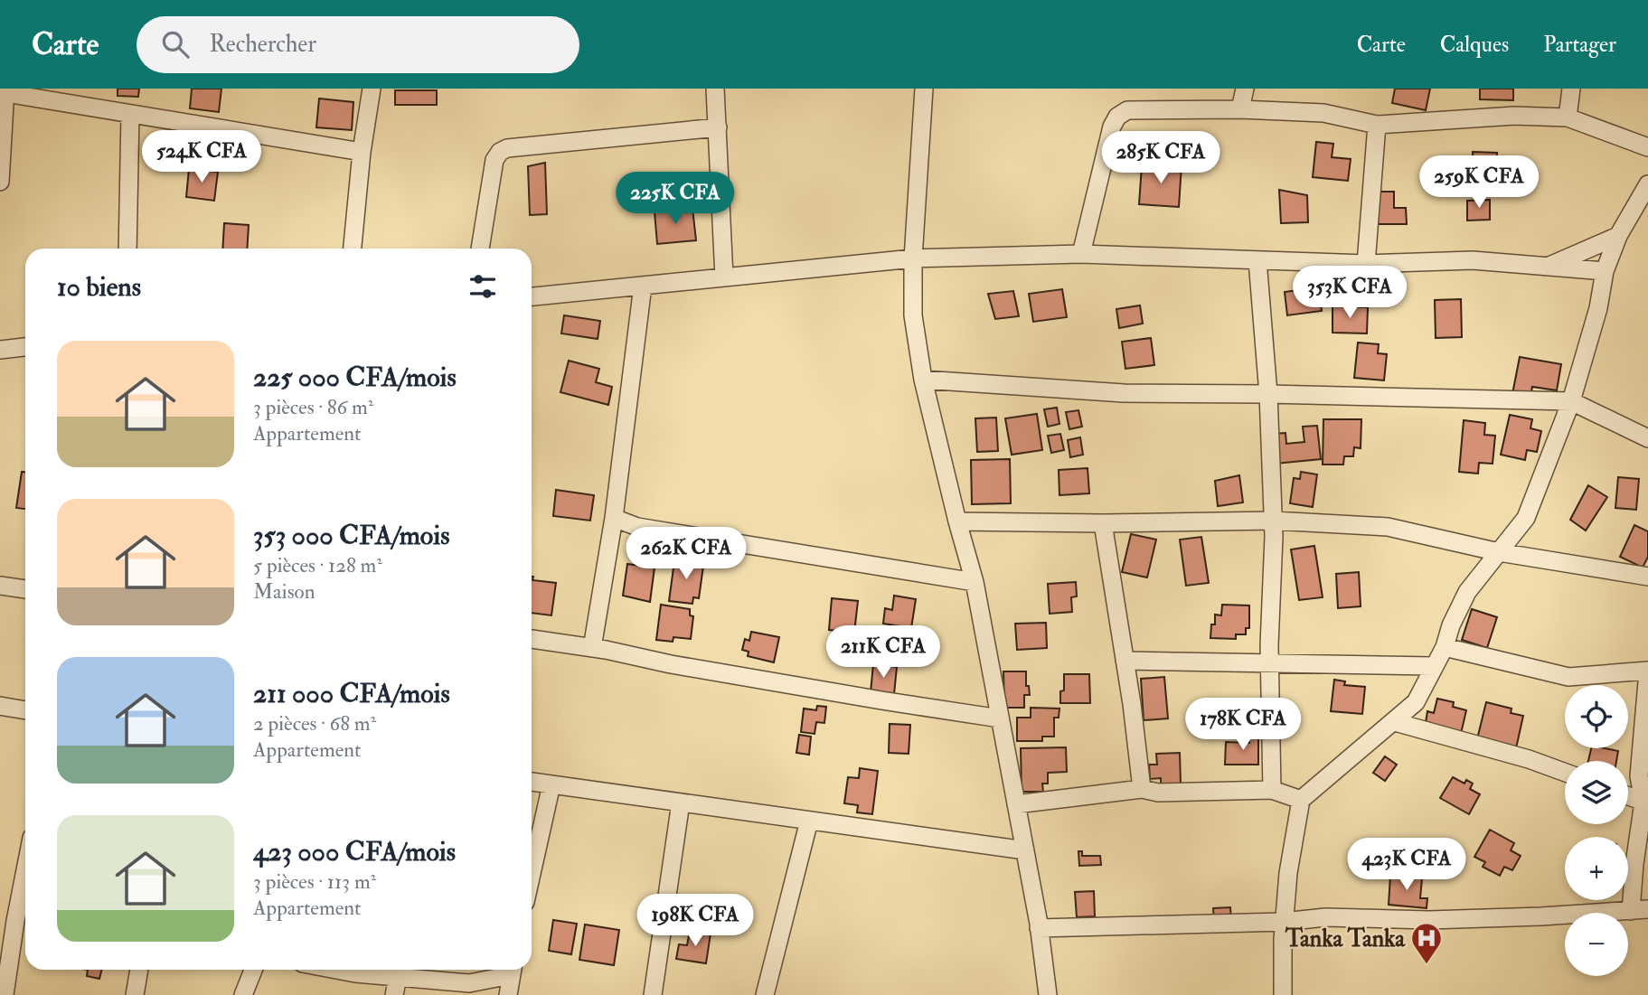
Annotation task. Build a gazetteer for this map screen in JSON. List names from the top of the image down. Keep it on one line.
{"places":{"hospital":["Tanka Tanka"]},"page":{"header":"Carte","search":"Rechercher","nav":["Carte","Calques","Partager"],"price":["524K CFA","285K CFA","259K CFA","225K CFA","353K CFA","262K CFA","211K CFA","178K CFA","423K CFA","198K CFA"],"heading":"10 biens","list":[{"name":"225 000 CFA/mois","note":"3 pièces · 86 m² · Appartement"},{"name":"353 000 CFA/mois","note":"5 pièces · 128 m² · Maison"},{"name":"211 000 CFA/mois","note":"2 pièces · 68 m² · Appartement"},{"name":"423 000 CFA/mois","note":"3 pièces · 113 m² · Appartement"}],"map_buttons":["+","−"]}}
